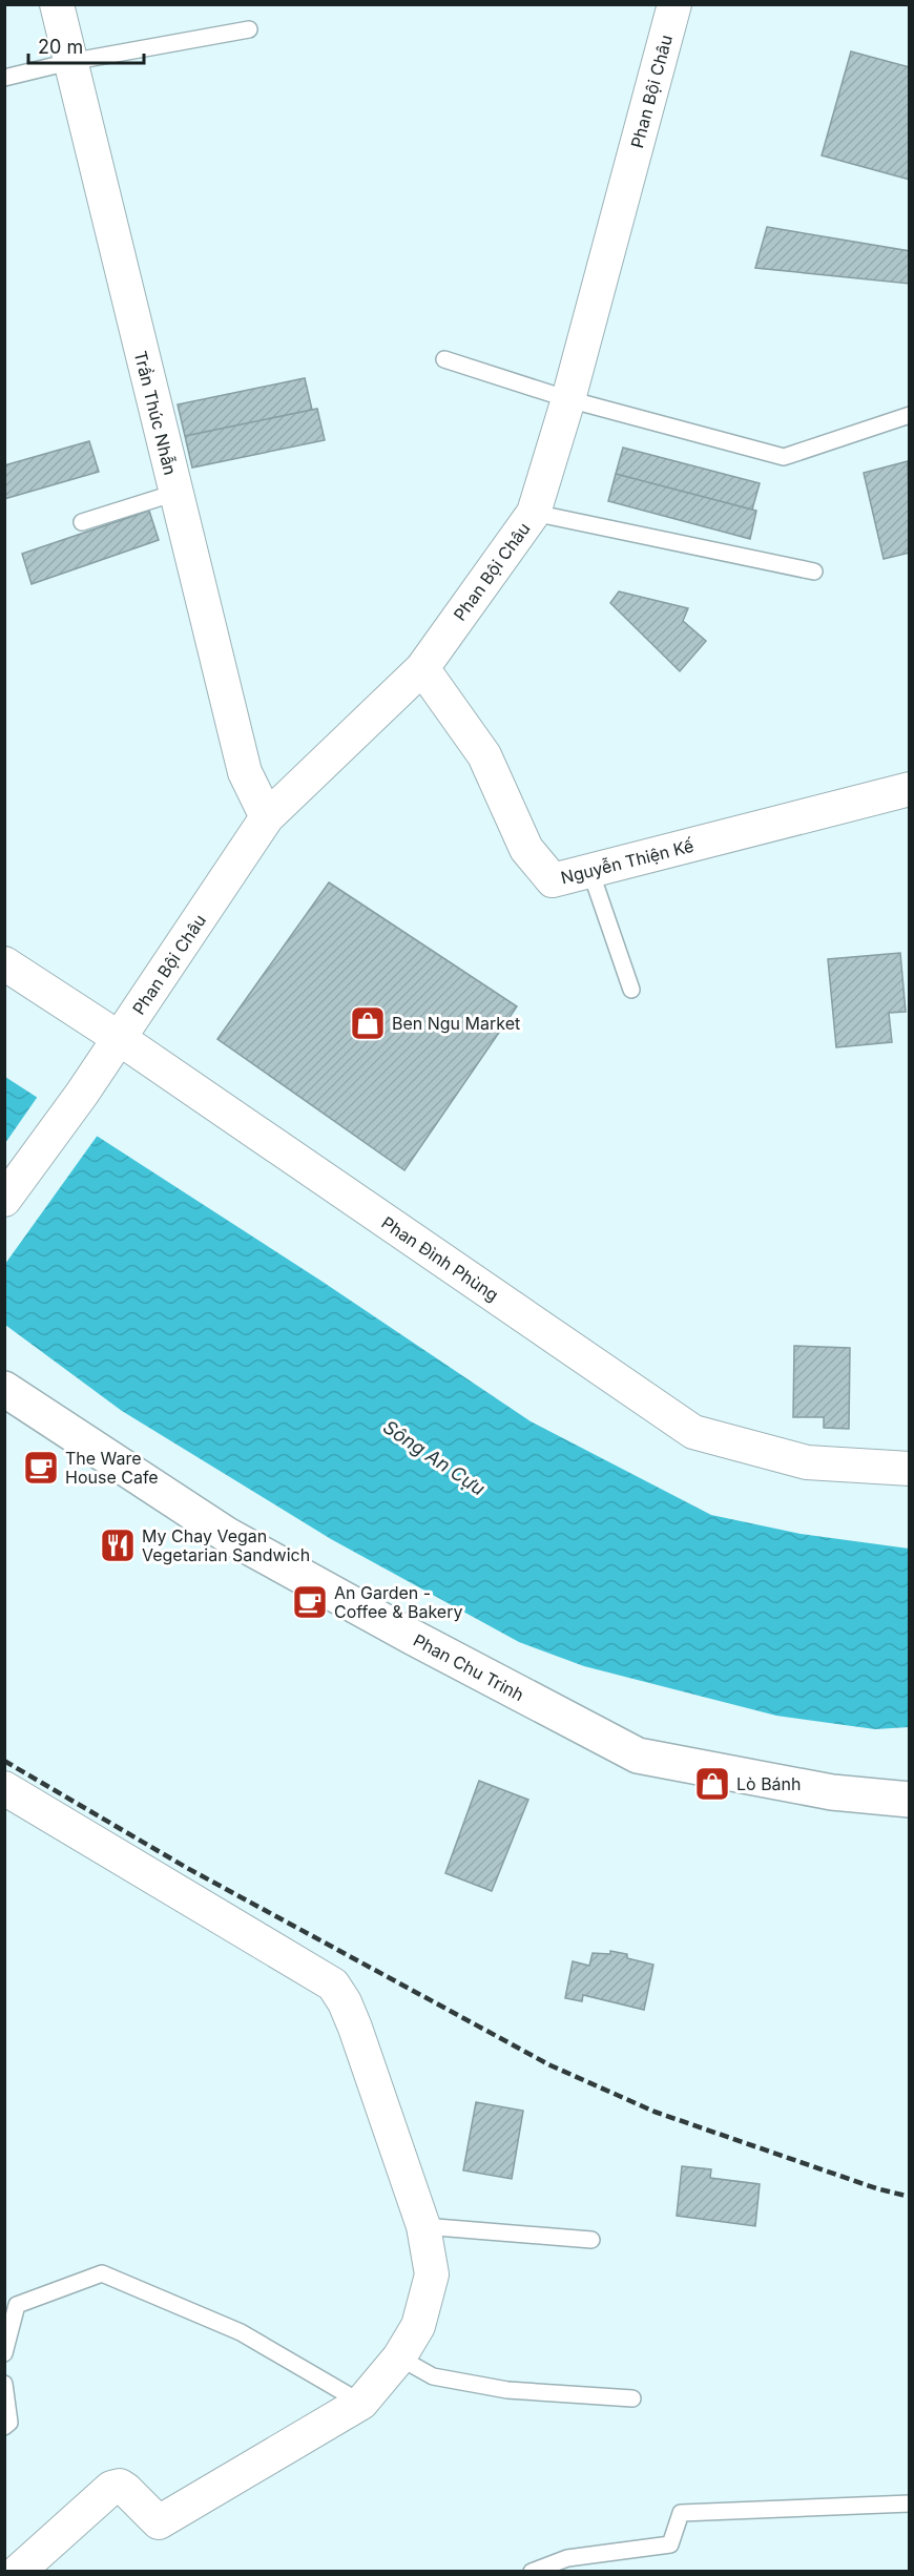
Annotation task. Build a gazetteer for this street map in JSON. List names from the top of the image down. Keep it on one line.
{"streets":{"street":["Phan Bội Châu","Trần Thúc Nhẫn","Nguyễn Thiện Kế","Phan Đình Phùng","Phan Chu Trinh"]},"crossings":[["Phan Bội Châu","Trần Thúc Nhẫn"],["Phan Bội Châu","Nguyễn Thiện Kế"],["Phan Bội Châu","Phan Đình Phùng"]],"water":["Sông An Cựu"],"places":{"shop":["Ben Ngu Market","Lò Bánh"],"cafe":["The Ware House Cafe","An Garden - Coffee & Bakery"],"restaurant":["My Chay Vegan Vegetarian Sandwich"]},"scale_bar":"20 m"}
